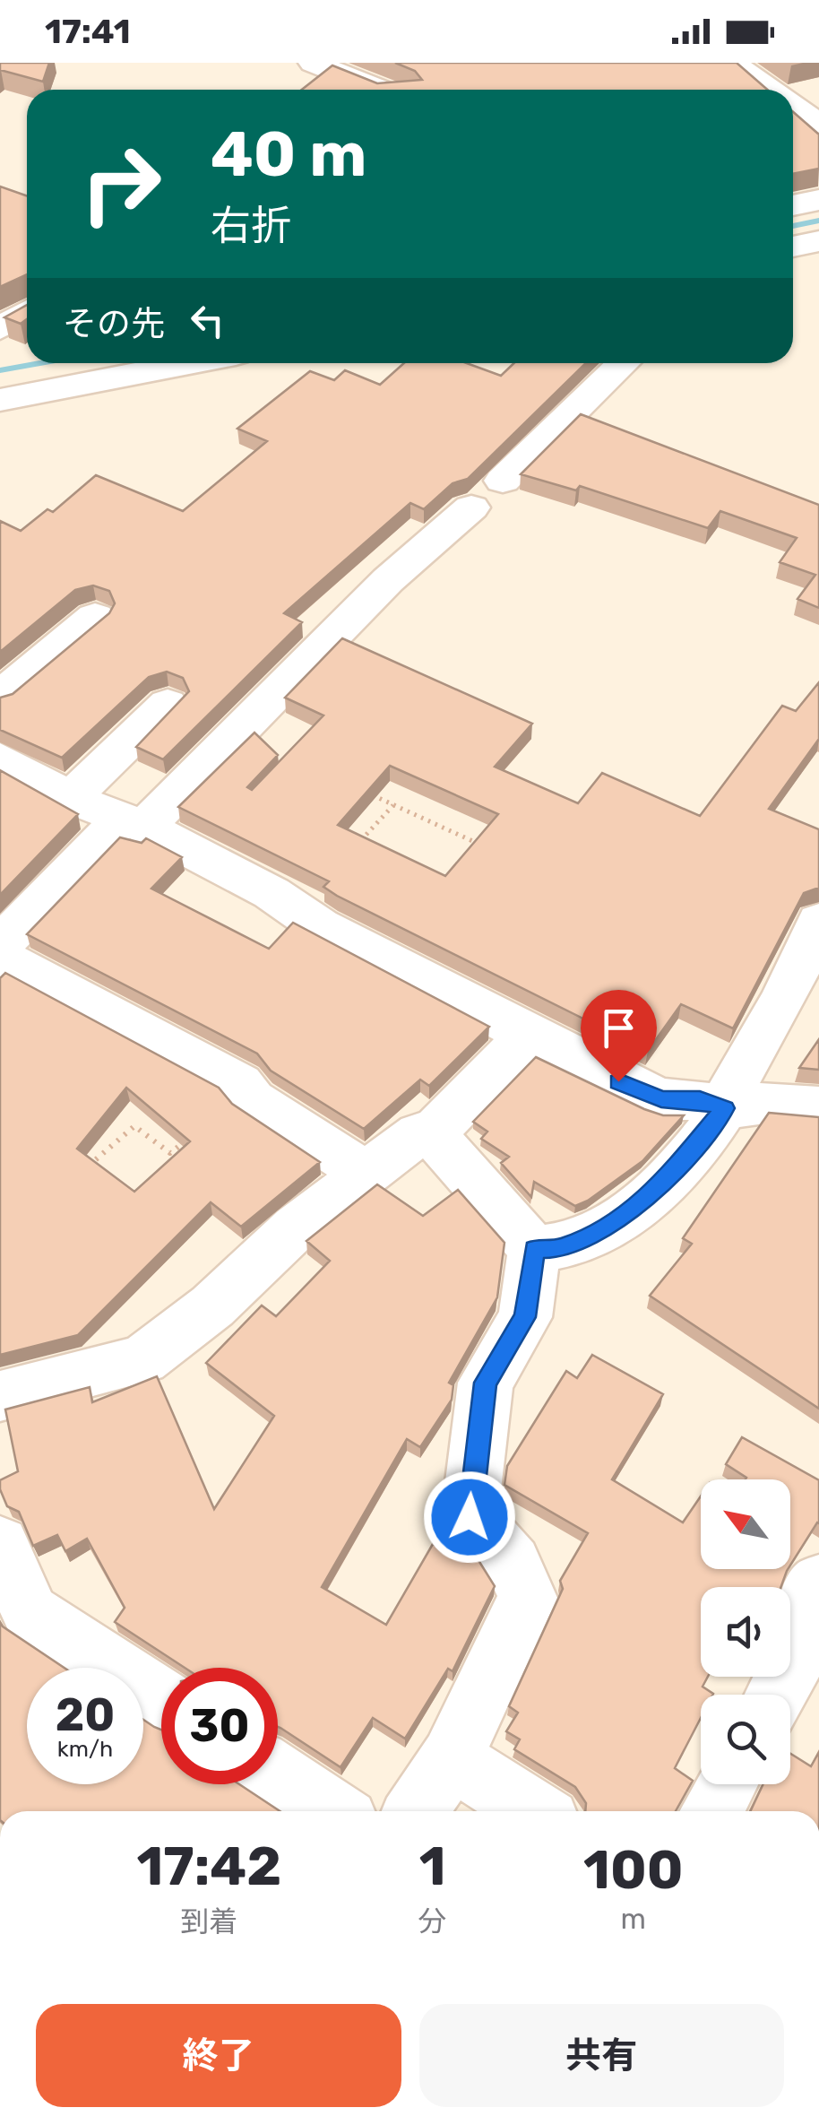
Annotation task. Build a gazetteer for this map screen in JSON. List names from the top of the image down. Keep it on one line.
{"north":"top left","page":{"status":"17:41","turn":["40 m","右折"],"then":"その先","speed":"20 km/h","limit":"30","eta":["17:42","到着","1","分","100","m"],"buttons":["終了","共有"]}}
